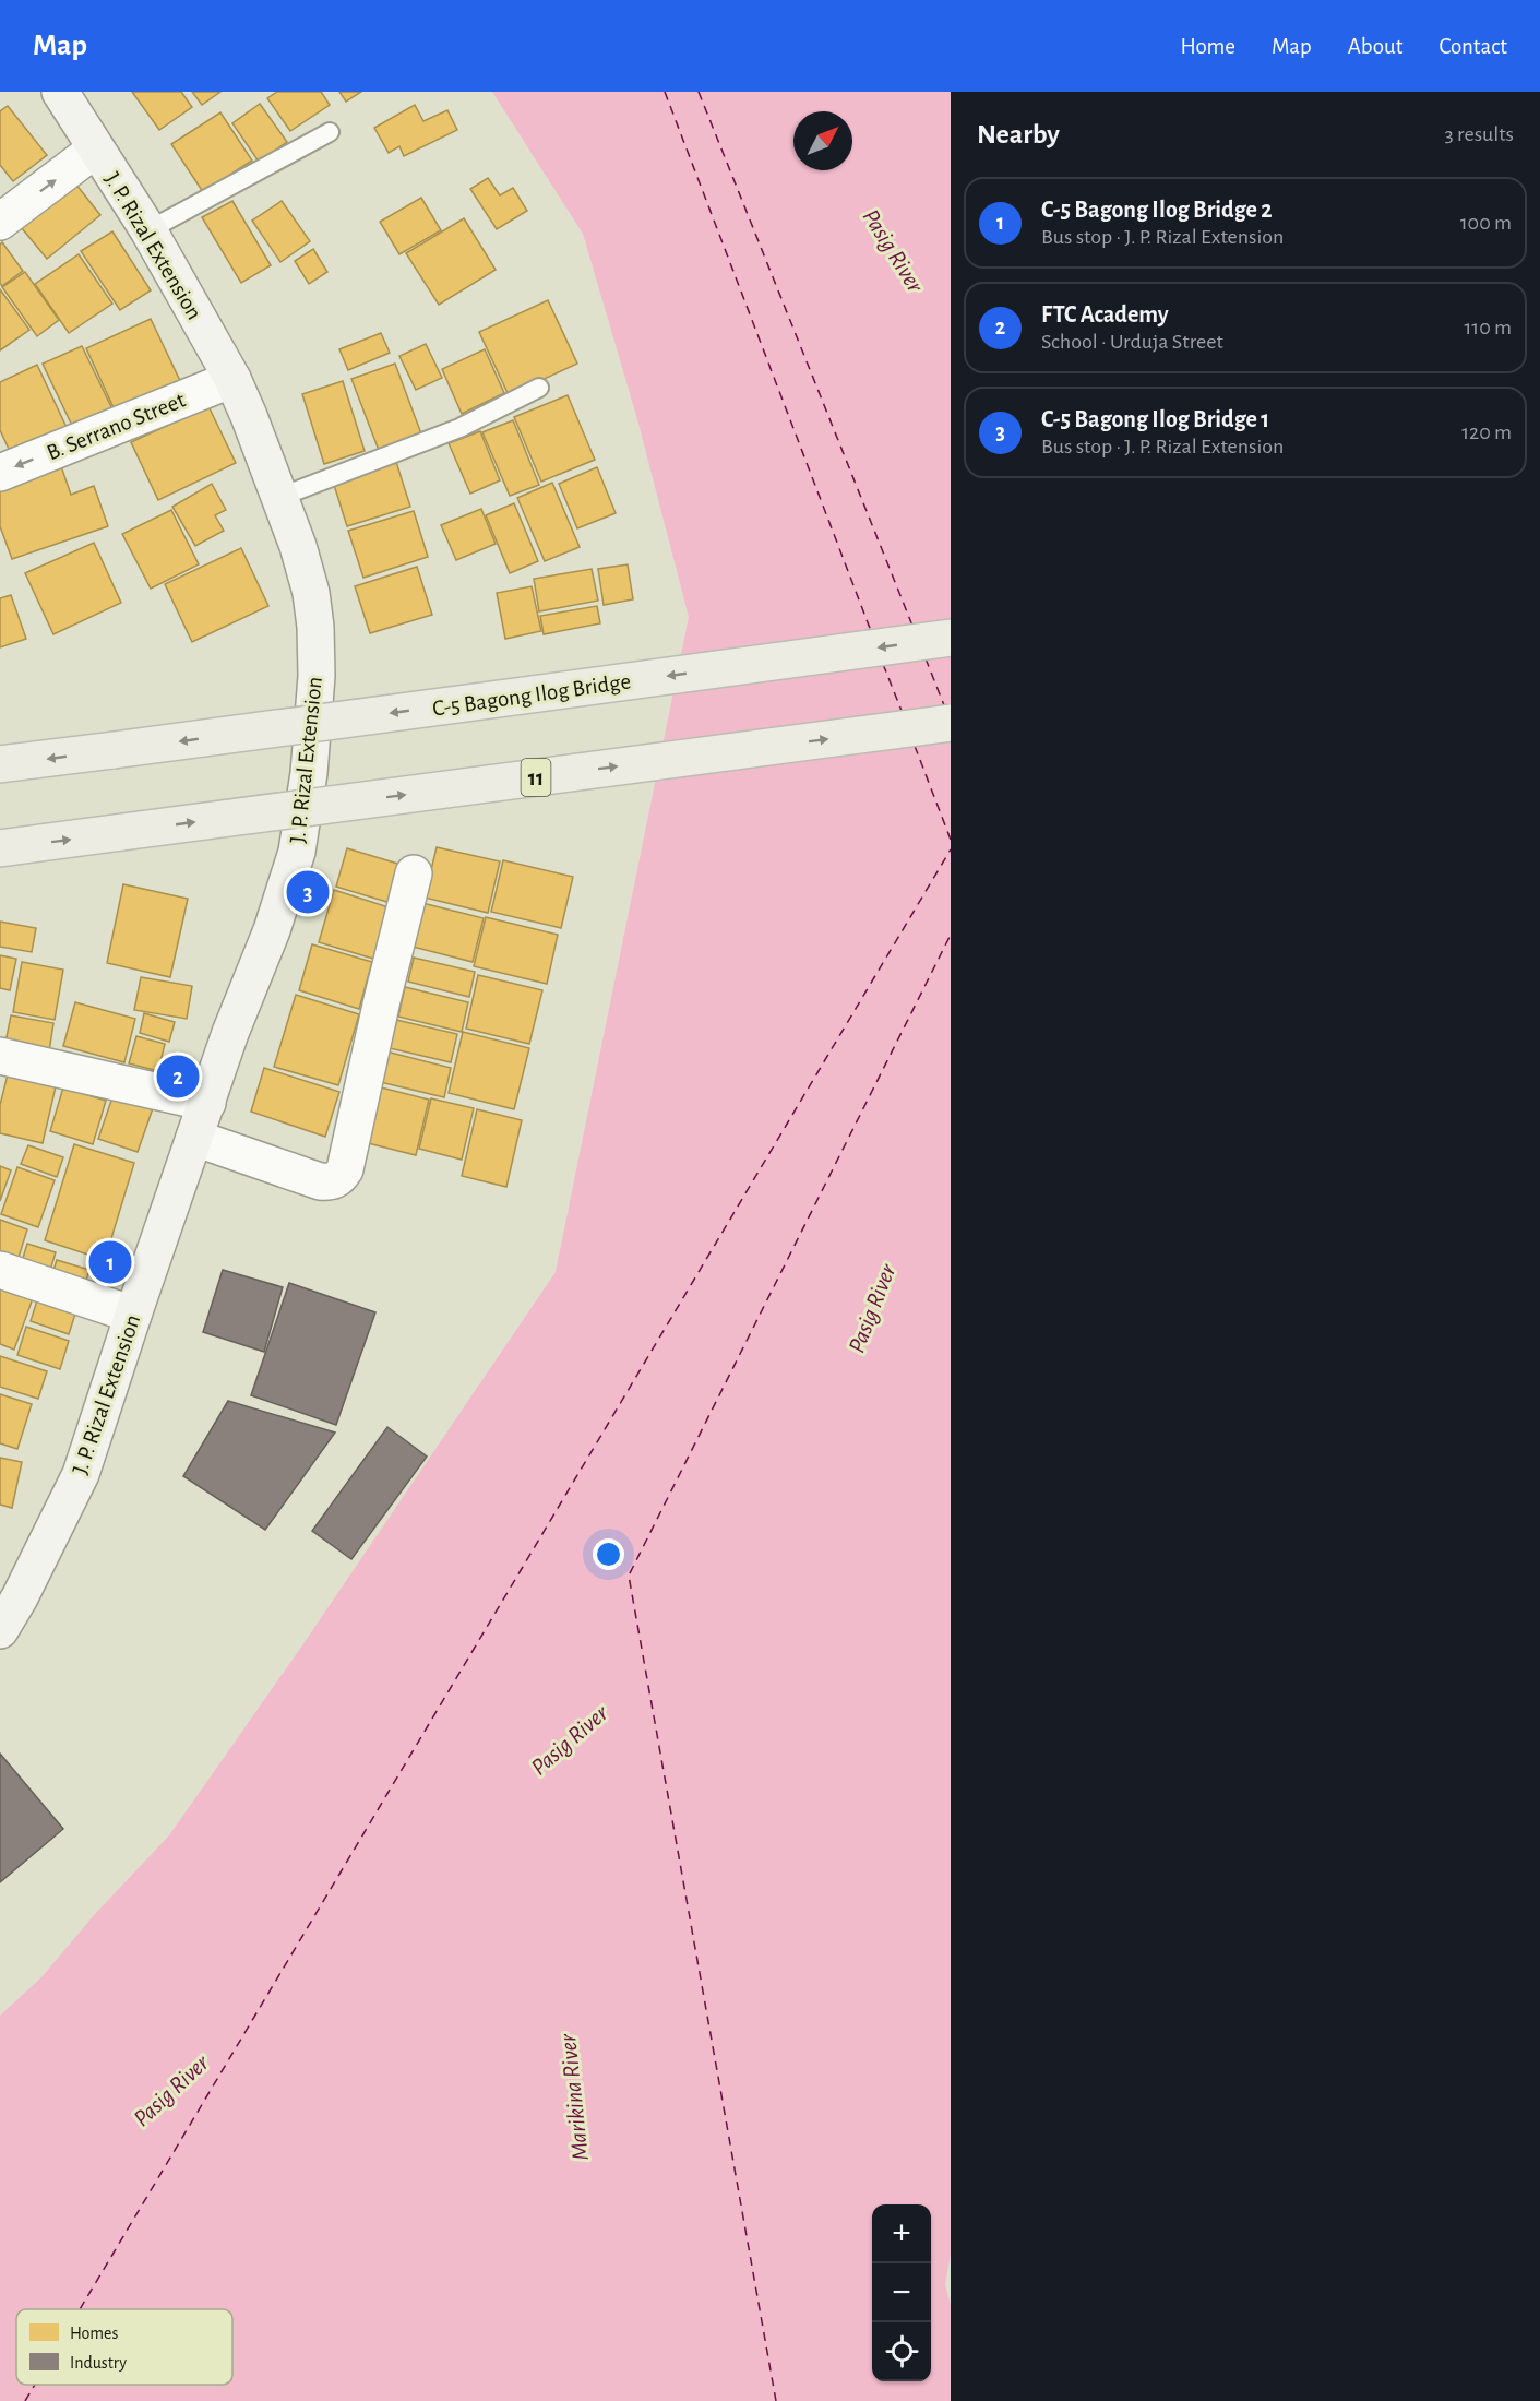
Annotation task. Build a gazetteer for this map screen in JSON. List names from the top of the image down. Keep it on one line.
{"streets":{"main road":["J. P. Rizal Extension","C-5 Bagong Ilog Bridge","11"],"street":["B. Serrano Street"]},"crossings":[["J. P. Rizal Extension","B. Serrano Street"]],"water":["Pasig River","Marikina River"],"legend":["Homes","Industry"],"north":"top right","page":{"header":"Map","nav":["Home","Map","About","Contact"],"heading":["Nearby","3 results"],"list":[{"mark":"1","name":"C-5 Bagong Ilog Bridge 2","note":"Bus stop · J. P. Rizal Extension","value":"100 m"},{"mark":"2","name":"FTC Academy","note":"School · Urduja Street","value":"110 m"},{"mark":"3","name":"C-5 Bagong Ilog Bridge 1","note":"Bus stop · J. P. Rizal Extension","value":"120 m"}],"pins":["3","2","1"],"map_buttons":["+","−"]}}
